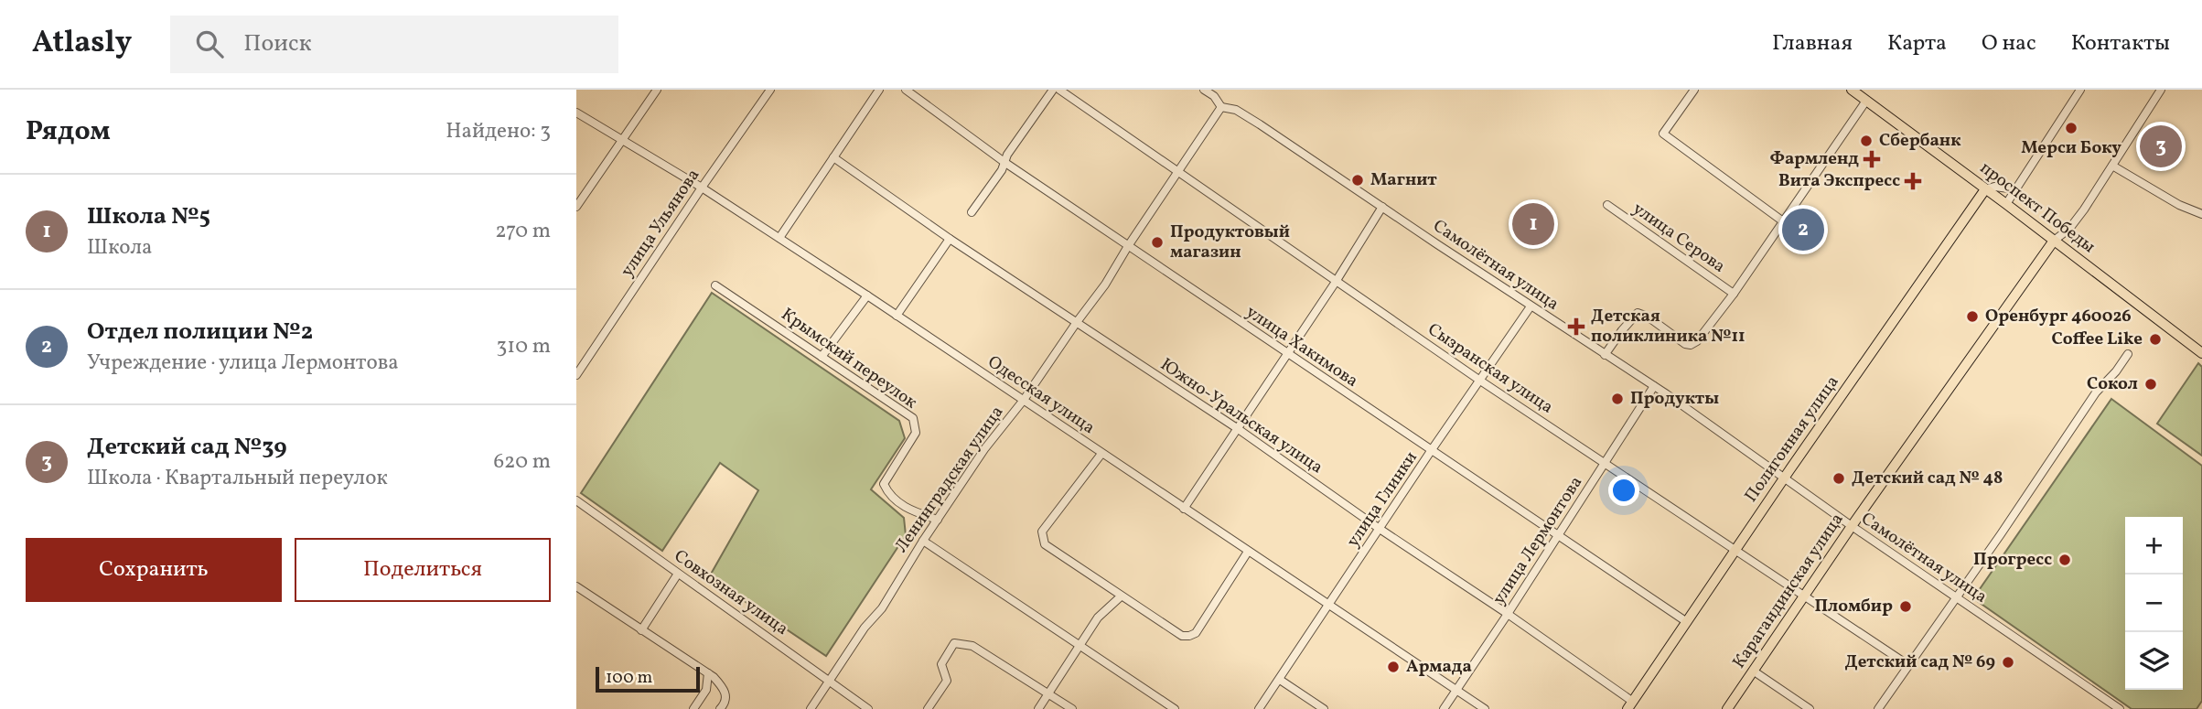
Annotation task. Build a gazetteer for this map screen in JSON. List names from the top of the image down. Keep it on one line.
{"streets":{"main road":["проспект Победы","Полигонная улица","Карагандинская улица"],"street":["улица Ульянова","улица Серова","Самолётная улица","улица Хакимова","Крымский переулок","Сызранская улица","Одесская улица","Южно-Уральская улица","Ленинградская улица","улица Глинки","улица Лермонтова","Совхозная улица"]},"crossings":[["проспект Победы","Полигонная улица"],["проспект Победы","Карагандинская улица"],["улица Ульянова","Одесская улица"],["Самолётная улица","Полигонная улица"],["Самолётная улица","Ленинградская улица"],["Самолётная улица","улица Глинки"],["Самолётная улица","улица Лермонтова"],["Самолётная улица","Карагандинская улица"],["улица Хакимова","Полигонная улица"],["улица Хакимова","Ленинградская улица"],["улица Хакимова","улица Глинки"],["улица Хакимова","улица Лермонтова"],["Крымский переулок","Ленинградская улица"],["Сызранская улица","Полигонная улица"],["Сызранская улица","Ленинградская улица"],["Сызранская улица","улица Глинки"],["Сызранская улица","улица Лермонтова"],["Сызранская улица","Карагандинская улица"],["Одесская улица","Ленинградская улица"],["Одесская улица","улица Глинки"],["Одесская улица","улица Лермонтова"],["Южно-Уральская улица","Полигонная улица"],["Южно-Уральская улица","Ленинградская улица"],["Южно-Уральская улица","улица Глинки"],["Южно-Уральская улица","улица Лермонтова"],["Ленинградская улица","Совхозная улица"]],"places":{"other":["Мерси Боку","Сбербанк","Магнит","Продуктовый магазин","Оренбург 460026","Coffee Like","Сокол","Продукты","Детский сад № 48","Прогресс","Пломбир","Детский сад № 69","Армада"],"health":["Фармленд","Вита Экспресс","Детская поликлиника №11"]},"scale_bar":"100 m","page":{"header":"Atlasly","search":"Поиск","nav":["Главная","Карта","О нас","Контакты"],"heading":["Рядом","Найдено: 3"],"pins":["3","1","2"],"list":[{"mark":"1","name":"Школа №5","note":"Школа","value":"270 m"},{"mark":"2","name":"Отдел полиции №2","note":"Учреждение · улица Лермонтова","value":"310 m"},{"mark":"3","name":"Детский сад №39","note":"Школа · Квартальный переулок","value":"620 m"}],"map_buttons":["+","−"],"buttons":["Сохранить","Поделиться"],"scale":"100 m"}}
